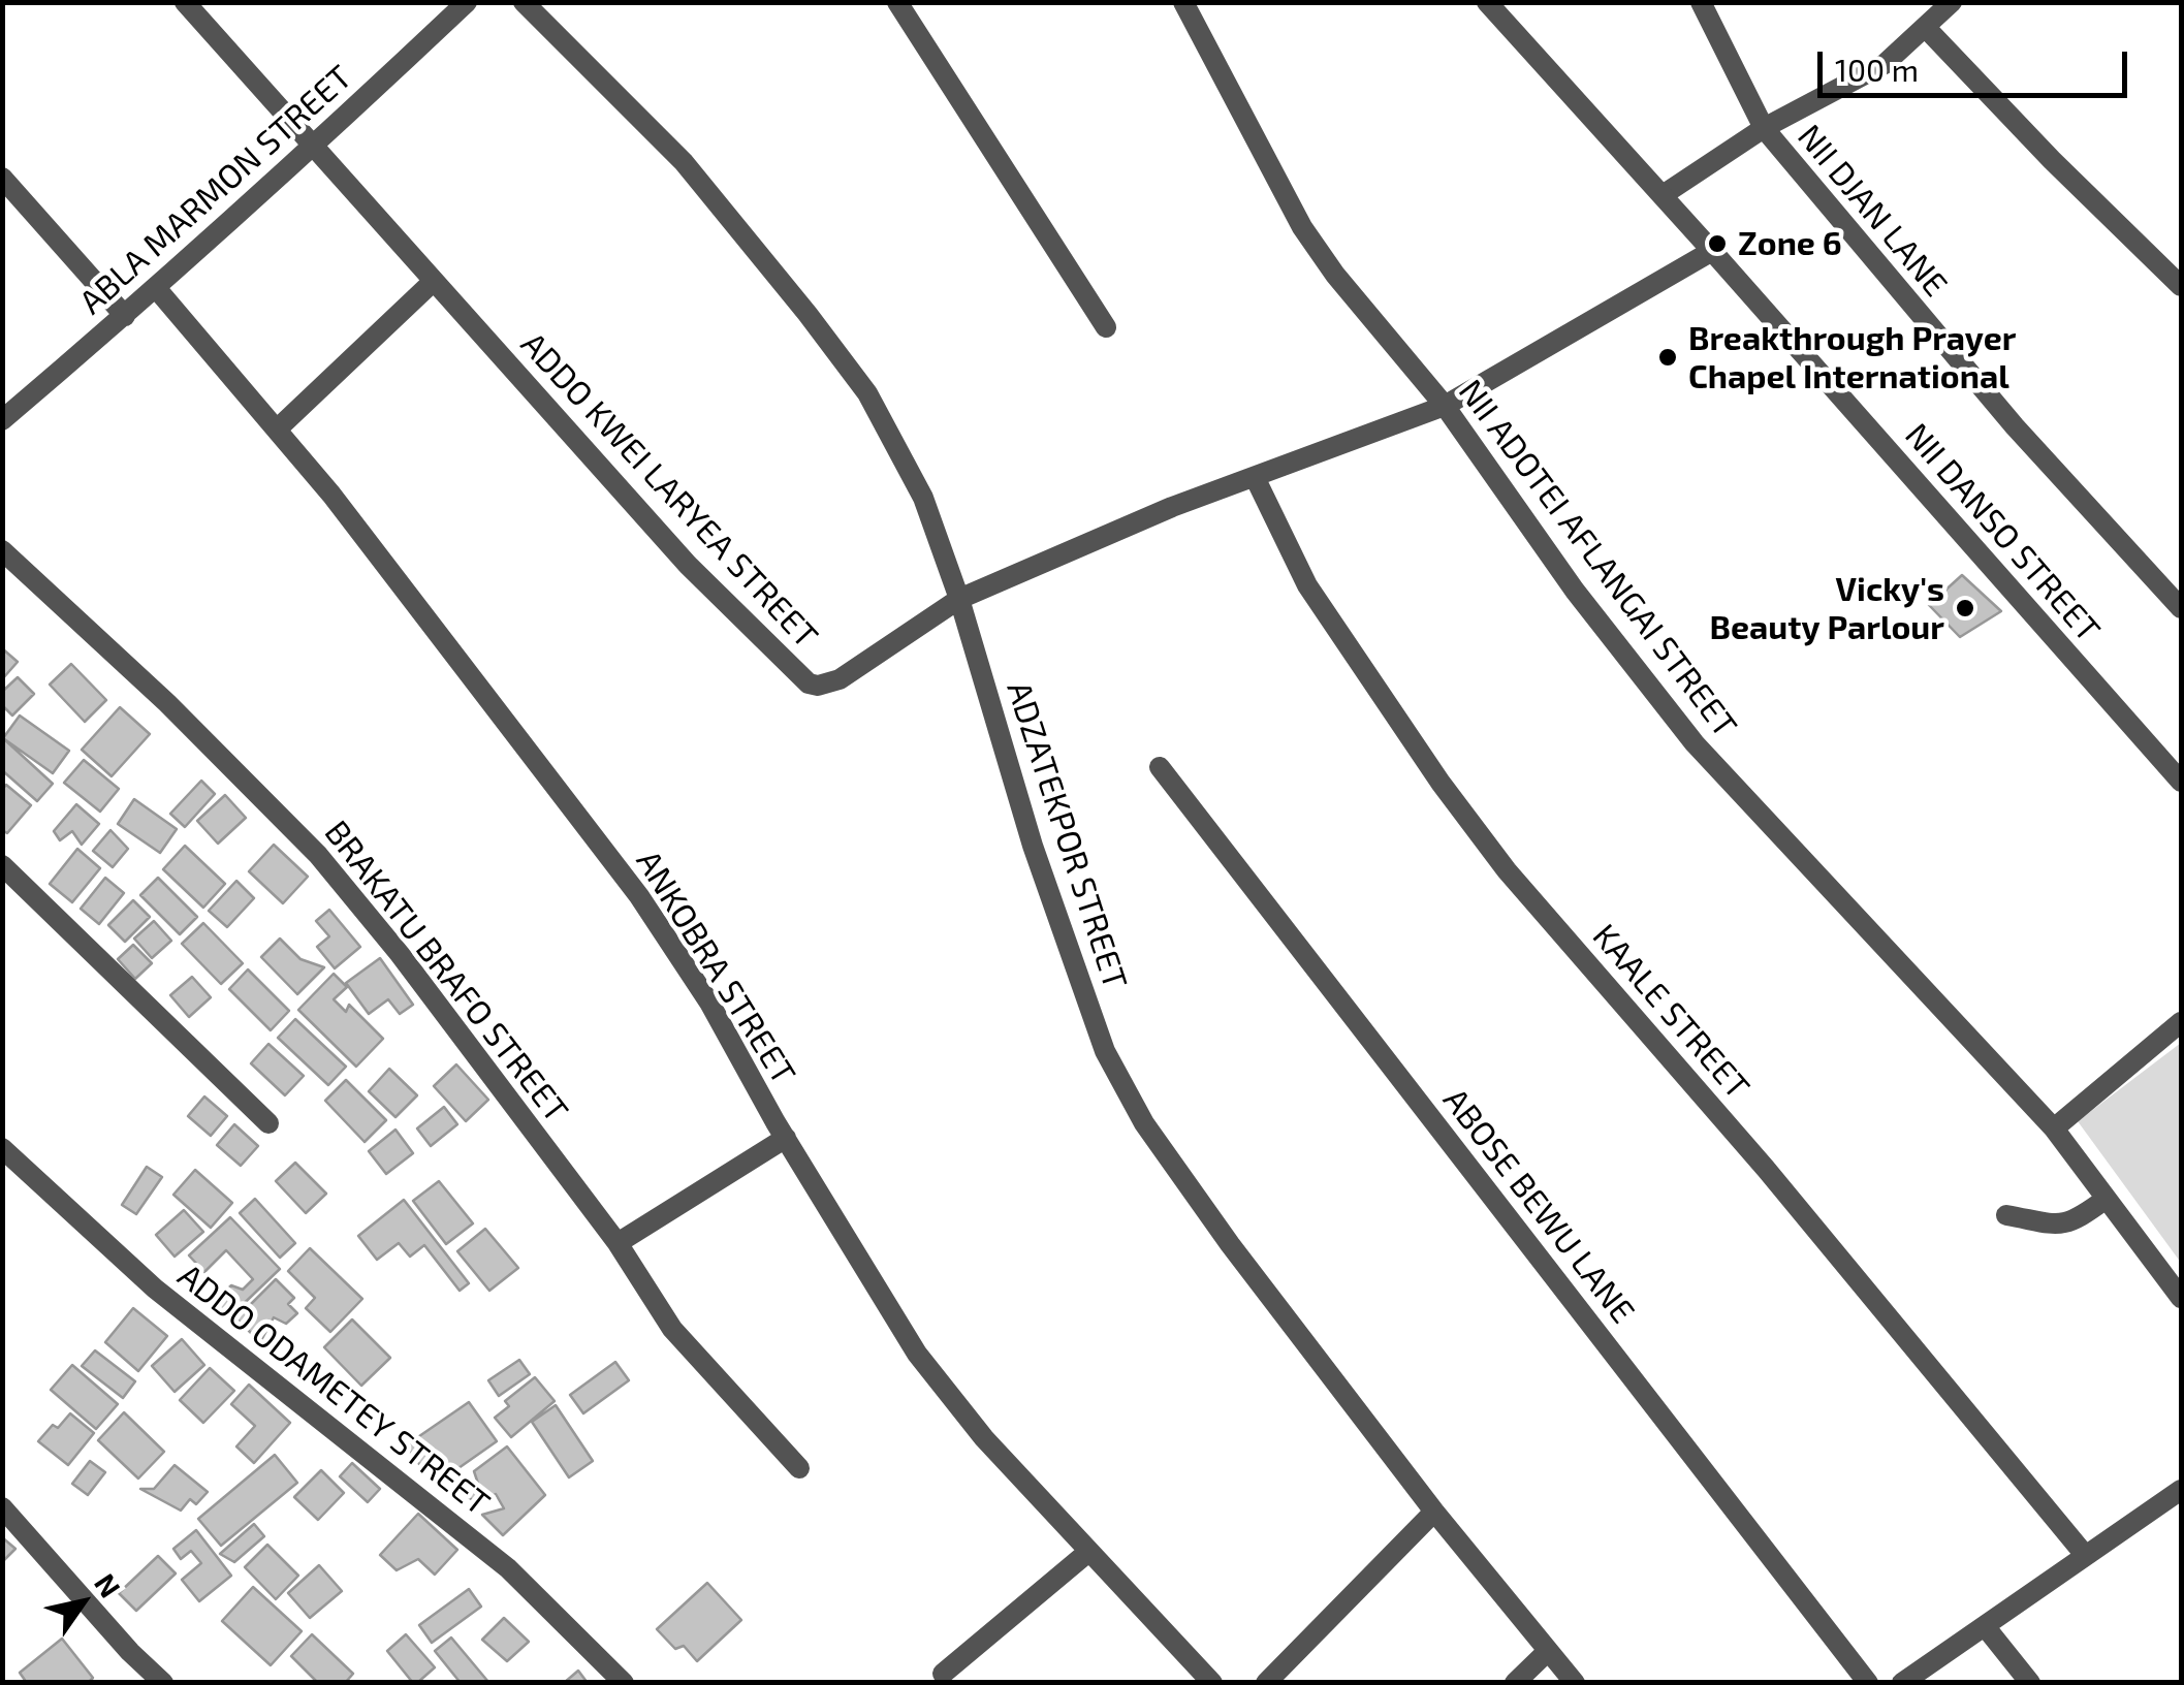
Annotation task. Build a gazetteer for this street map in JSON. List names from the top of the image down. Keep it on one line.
{"streets":{"street":["ABLA MARMON STREET","NII DJAN LANE","ADDO KWEI LARYEA STREET","NII DANSO STREET","NII ADOTEI AFLANGAI STREET","ADZATEKPOR STREET","ANKOBRA STREET","BRAKATU BRAFO STREET","KAALE STREET","ABOSE BEWU LANE","ADDO ODAMETEY STREET"]},"crossings":[["ABLA MARMON STREET","ADDO KWEI LARYEA STREET"],["ABLA MARMON STREET","ANKOBRA STREET"],["ADDO KWEI LARYEA STREET","NII DANSO STREET"],["ADDO KWEI LARYEA STREET","NII ADOTEI AFLANGAI STREET"],["ADDO KWEI LARYEA STREET","ADZATEKPOR STREET"],["ADDO KWEI LARYEA STREET","KAALE STREET"]],"places":["Zone 6","Breakthrough Prayer Chapel International","Vicky's Beauty Parlour"],"scale_bar":"100 m","north":"top right"}
